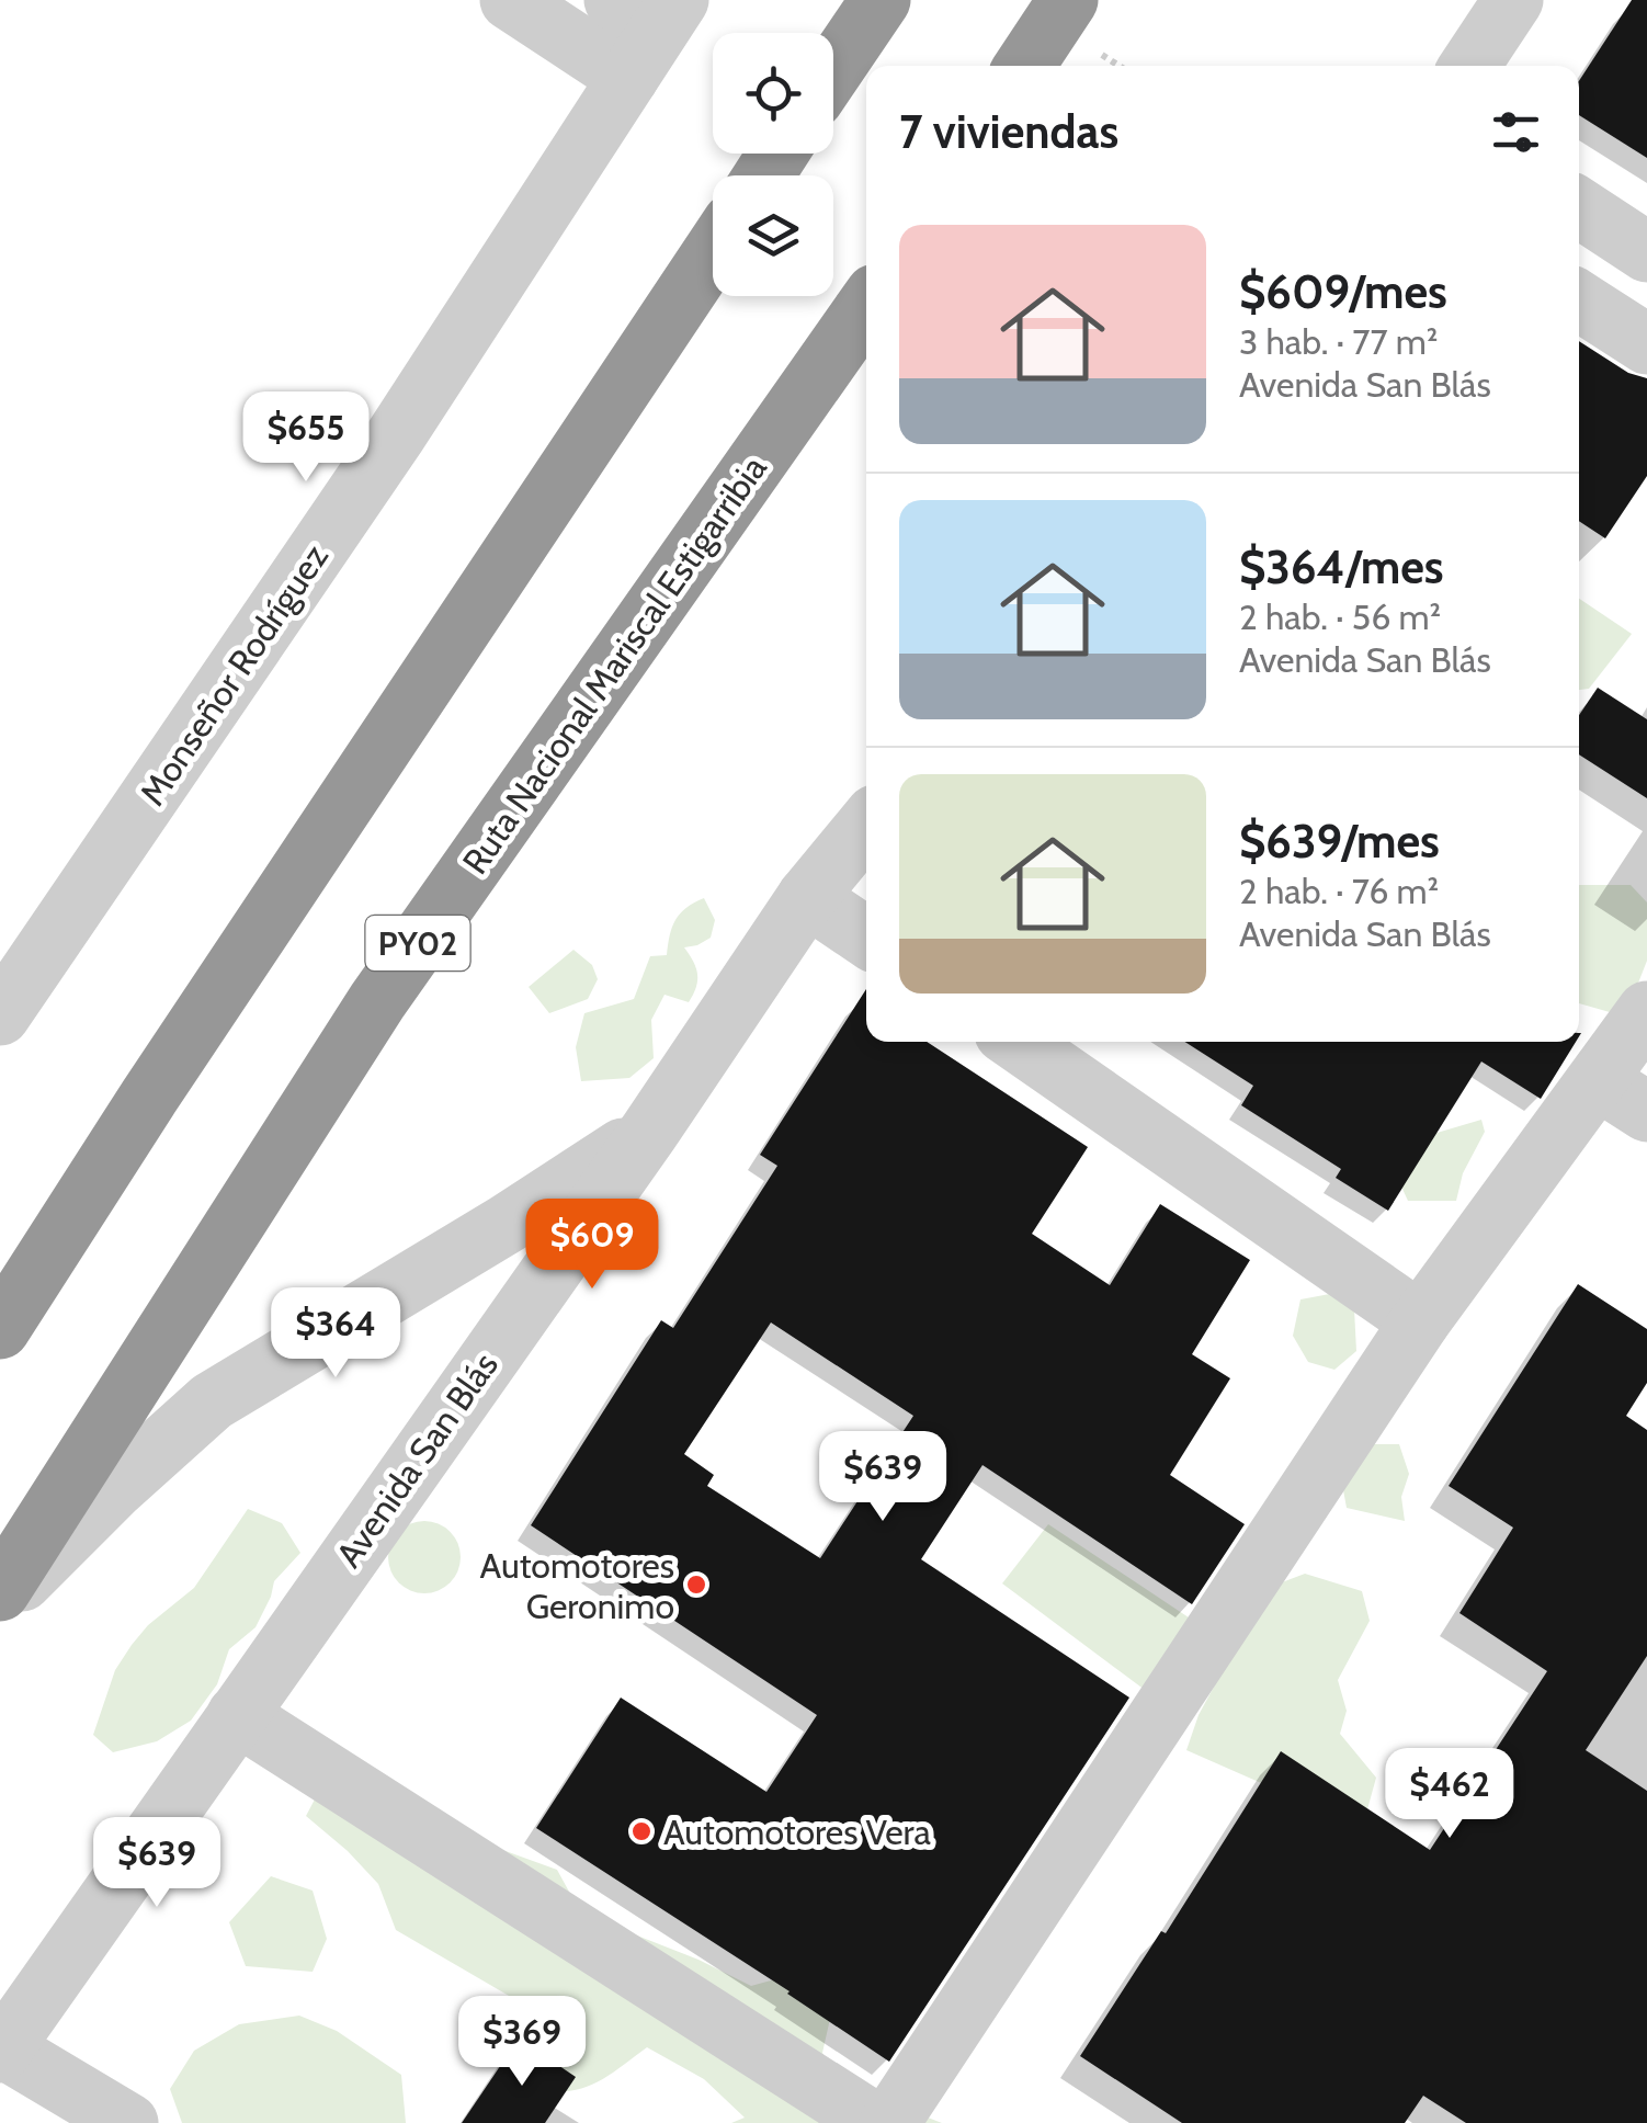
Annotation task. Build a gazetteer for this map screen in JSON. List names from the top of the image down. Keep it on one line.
{"streets":{"highway":["Ruta Nacional Mariscal Estigarribia","PY02"],"street":["Monseñor Rodríguez","Avenida San Blás"]},"places":["Automotores Geronimo","Automotores Vera"],"page":{"heading":"7 viviendas","list":[{"name":"$609/mes","note":"3 hab. · 77 m² · Avenida San Blás"},{"name":"$364/mes","note":"2 hab. · 56 m² · Avenida San Blás"},{"name":"$639/mes","note":"2 hab. · 76 m² · Avenida San Blás"}],"price":["$655","$609","$364","$639","$462","$639","$369"]}}
